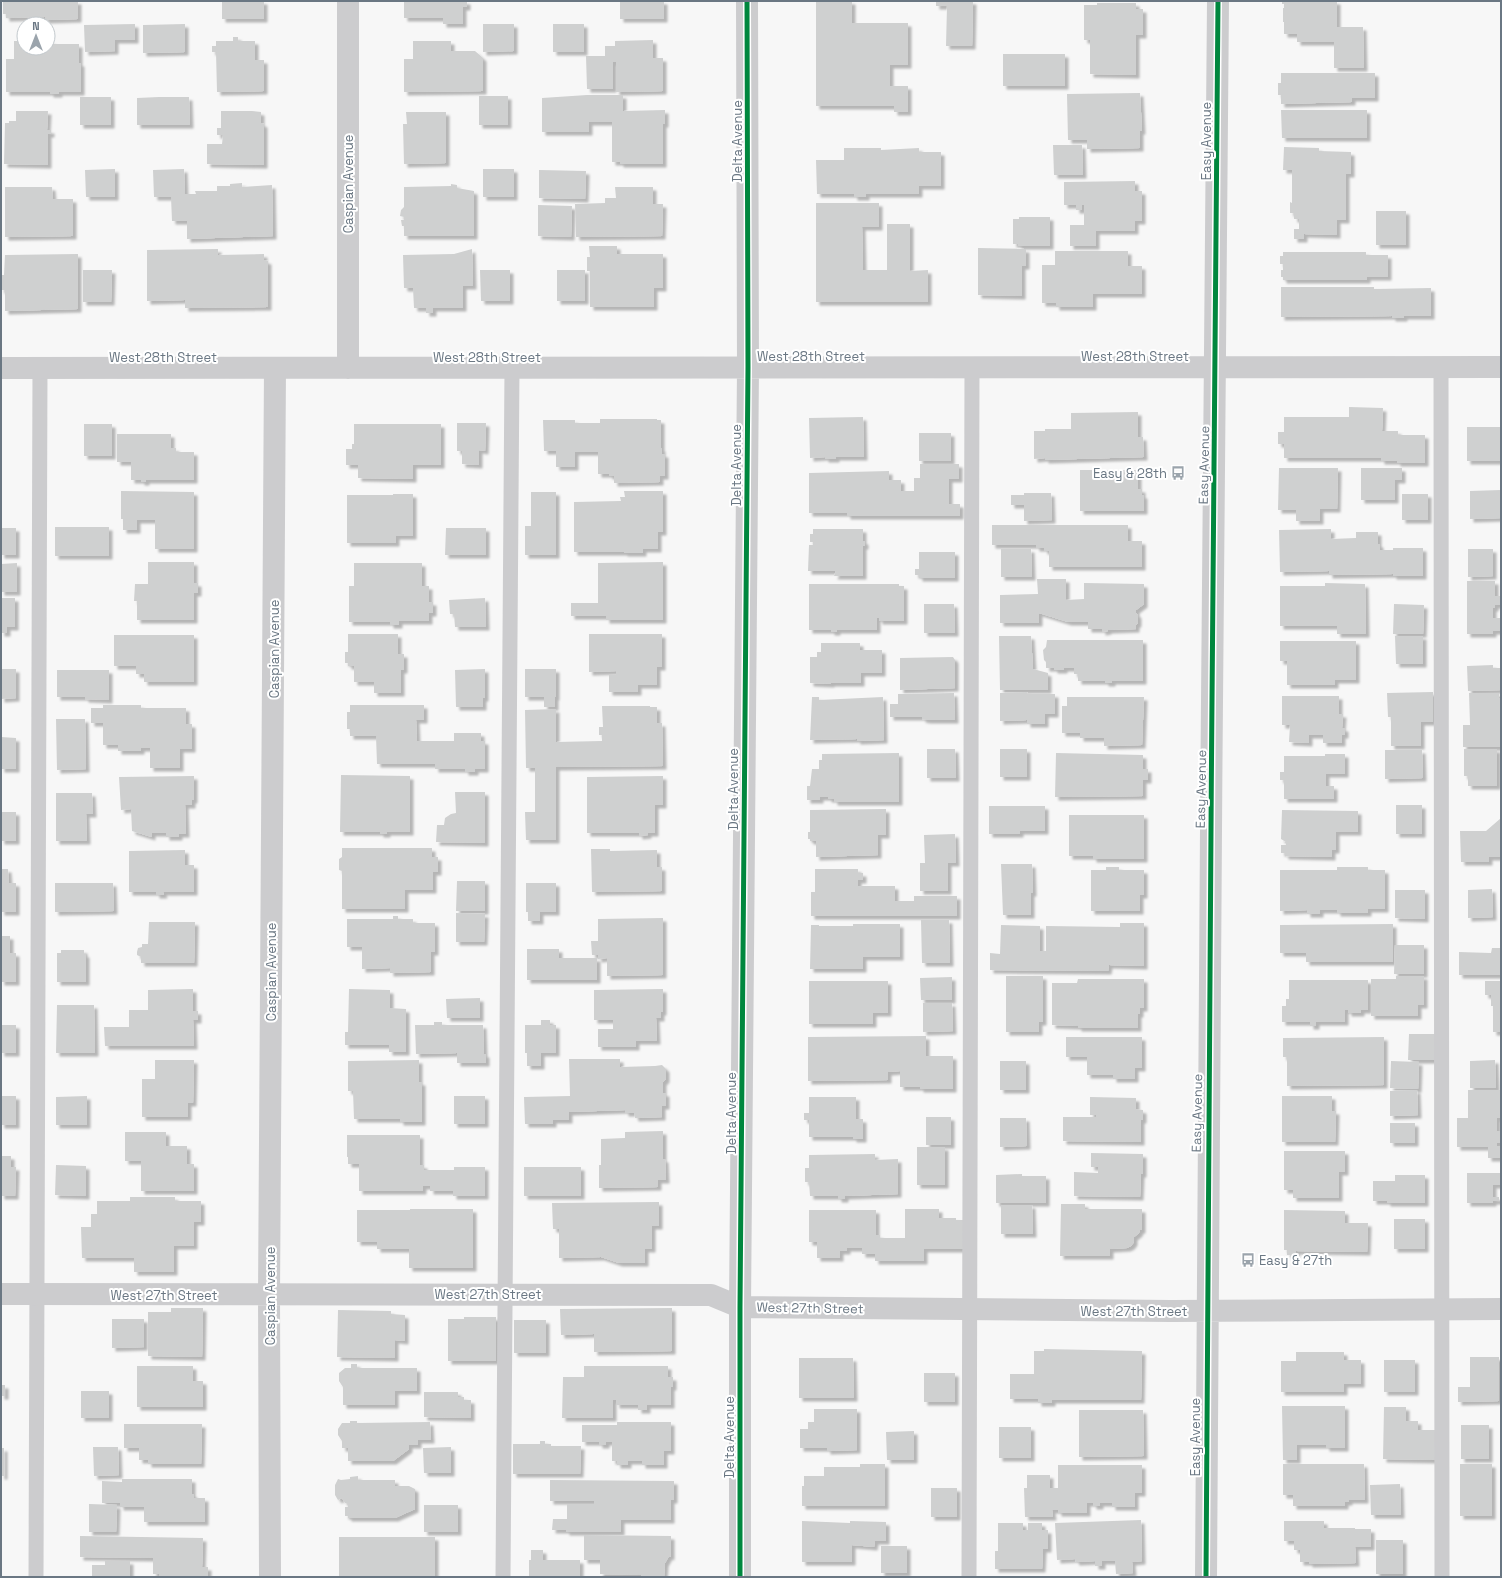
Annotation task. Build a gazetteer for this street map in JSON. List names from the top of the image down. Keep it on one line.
{"streets":{"street":["Delta Avenue","Easy Avenue","Caspian Avenue","West 28th Street","West 27th Street"]},"crossings":[["Delta Avenue","West 28th Street"],["Delta Avenue","West 27th Street"],["Easy Avenue","West 28th Street"],["Easy Avenue","West 27th Street"],["Caspian Avenue","West 28th Street"],["Caspian Avenue","West 27th Street"]],"places":{"bus stop":["Easy & 28th","Easy & 27th"]},"north":"top"}
